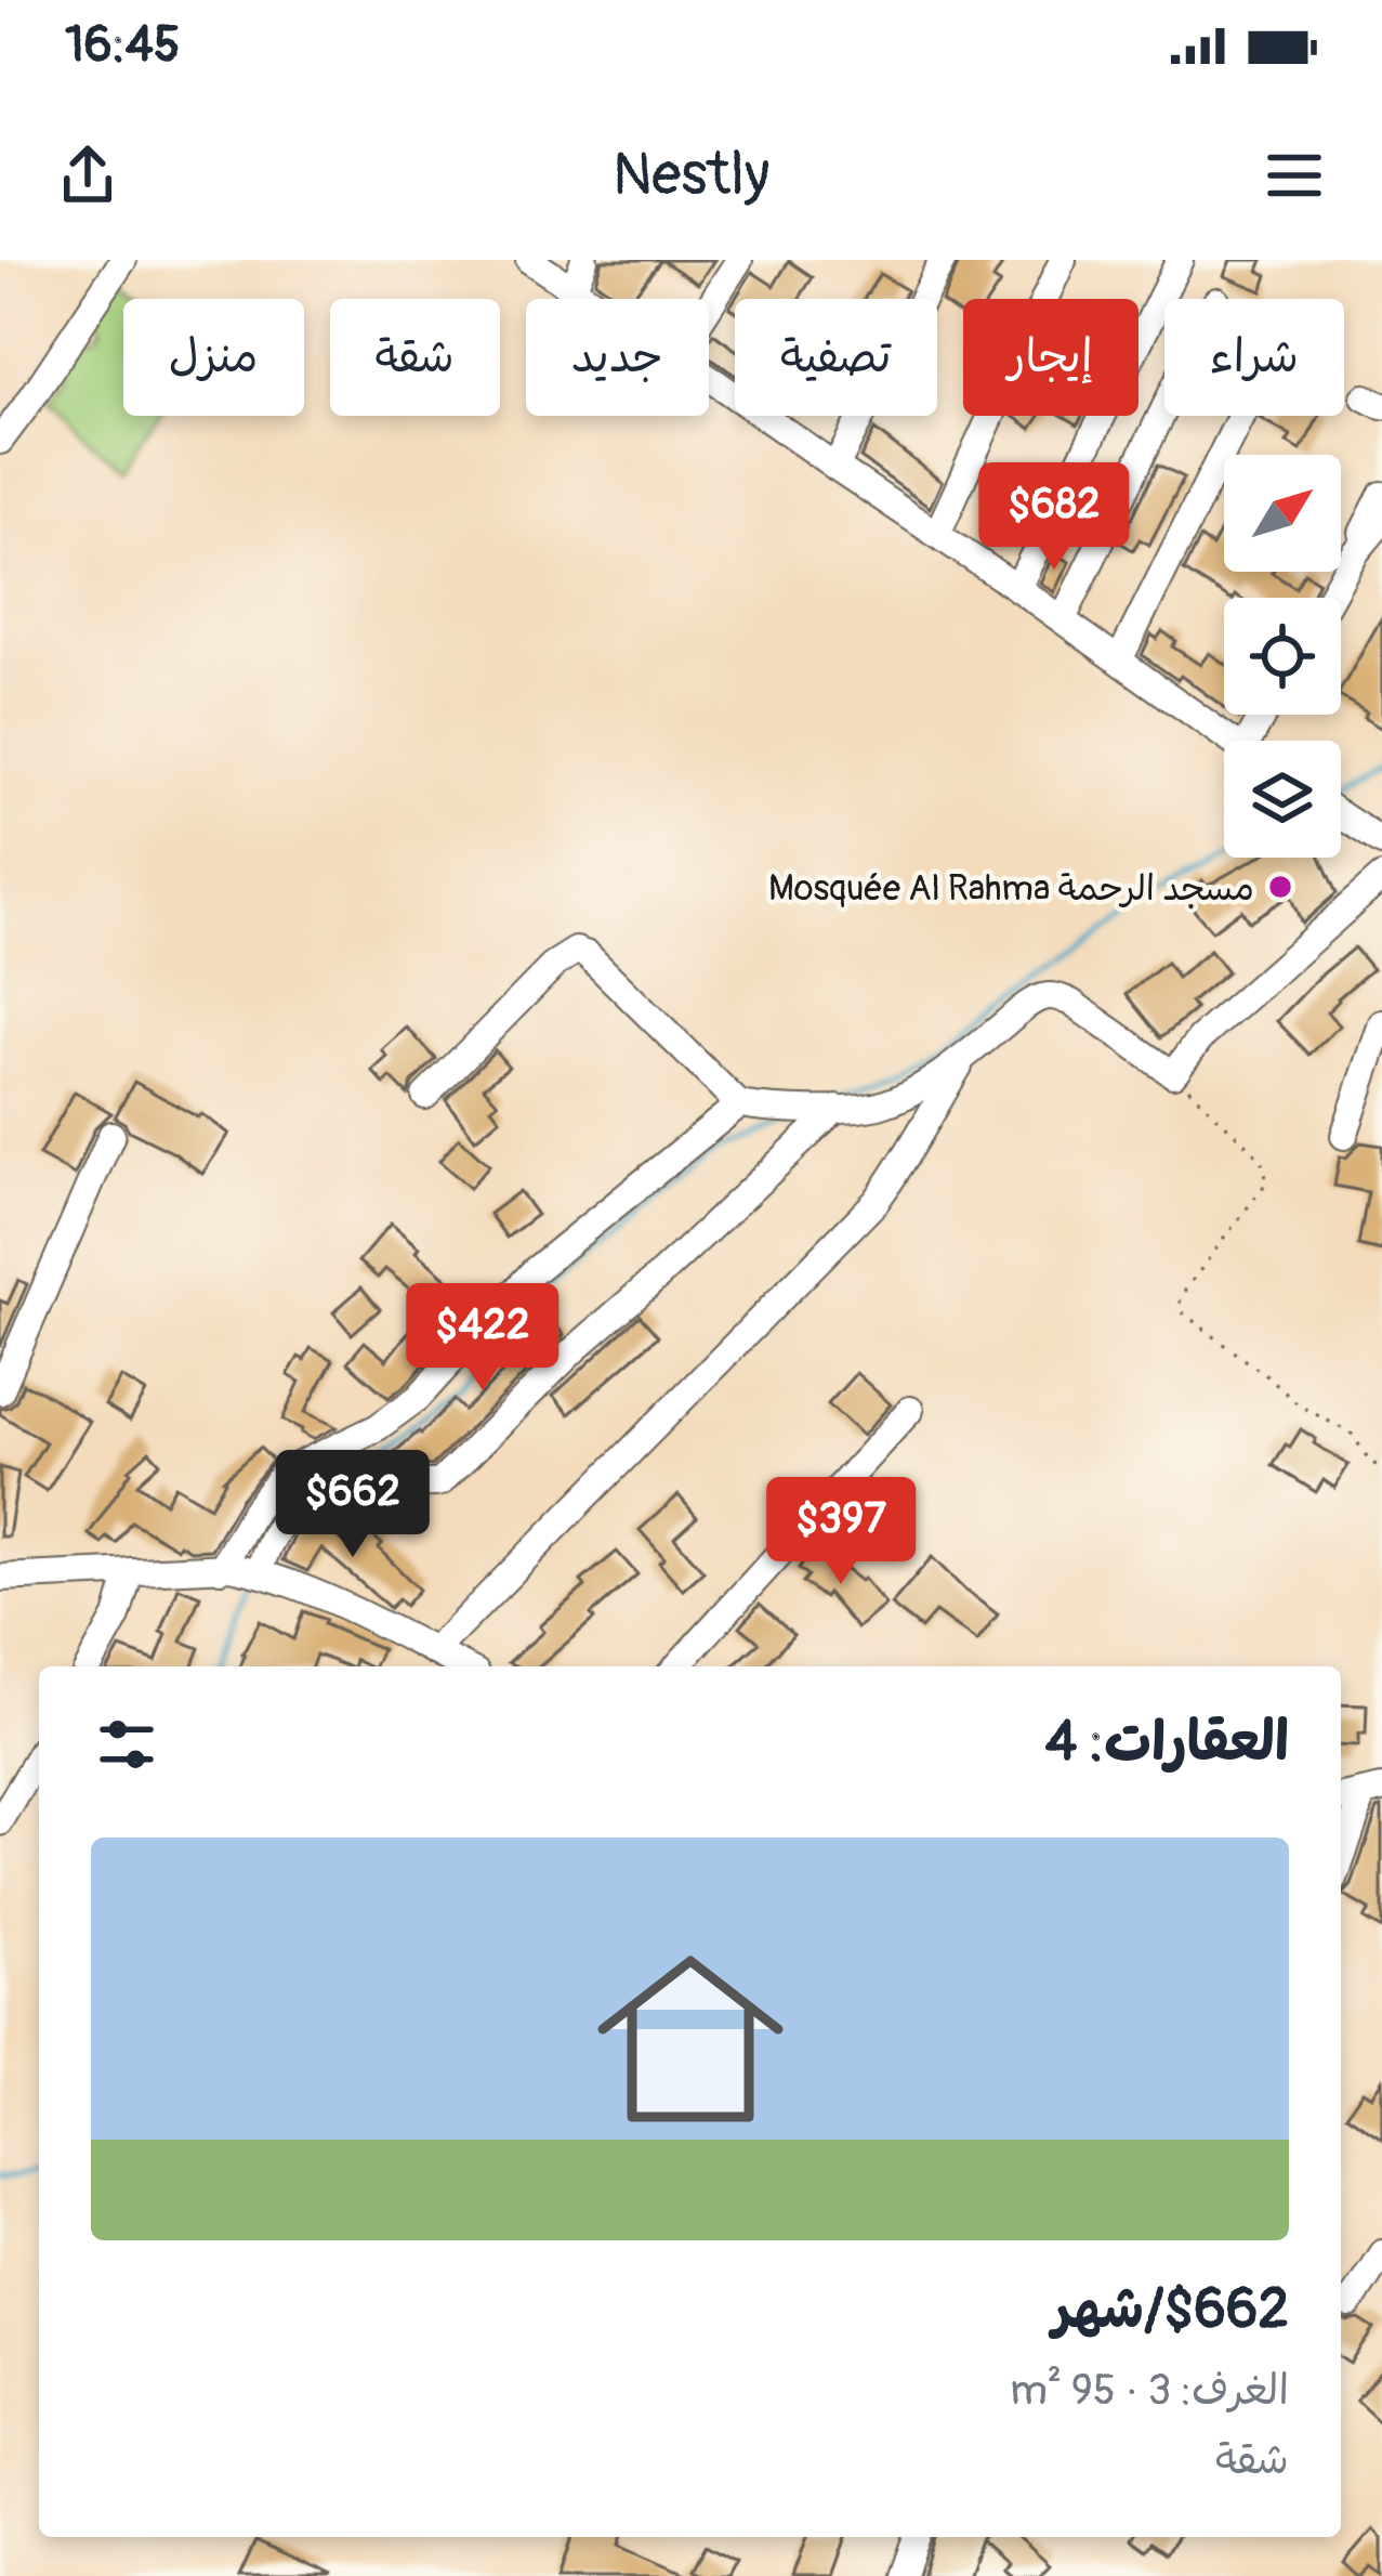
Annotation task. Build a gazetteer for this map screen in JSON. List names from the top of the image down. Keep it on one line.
{"places":["Mosquée Al Rahma مسجد الرحمة"],"north":"top right","page":{"status":"16:45","header":"Nestly","chip":["شراء","إيجار","تصفية","جديد","شقة","منزل"],"price":["$682","$422","$662","$397"],"heading":"العقارات: 4","list":[{"name":"$662/شهر","note":"الغرف: 3 · 95 m² · شقة"}]}}
